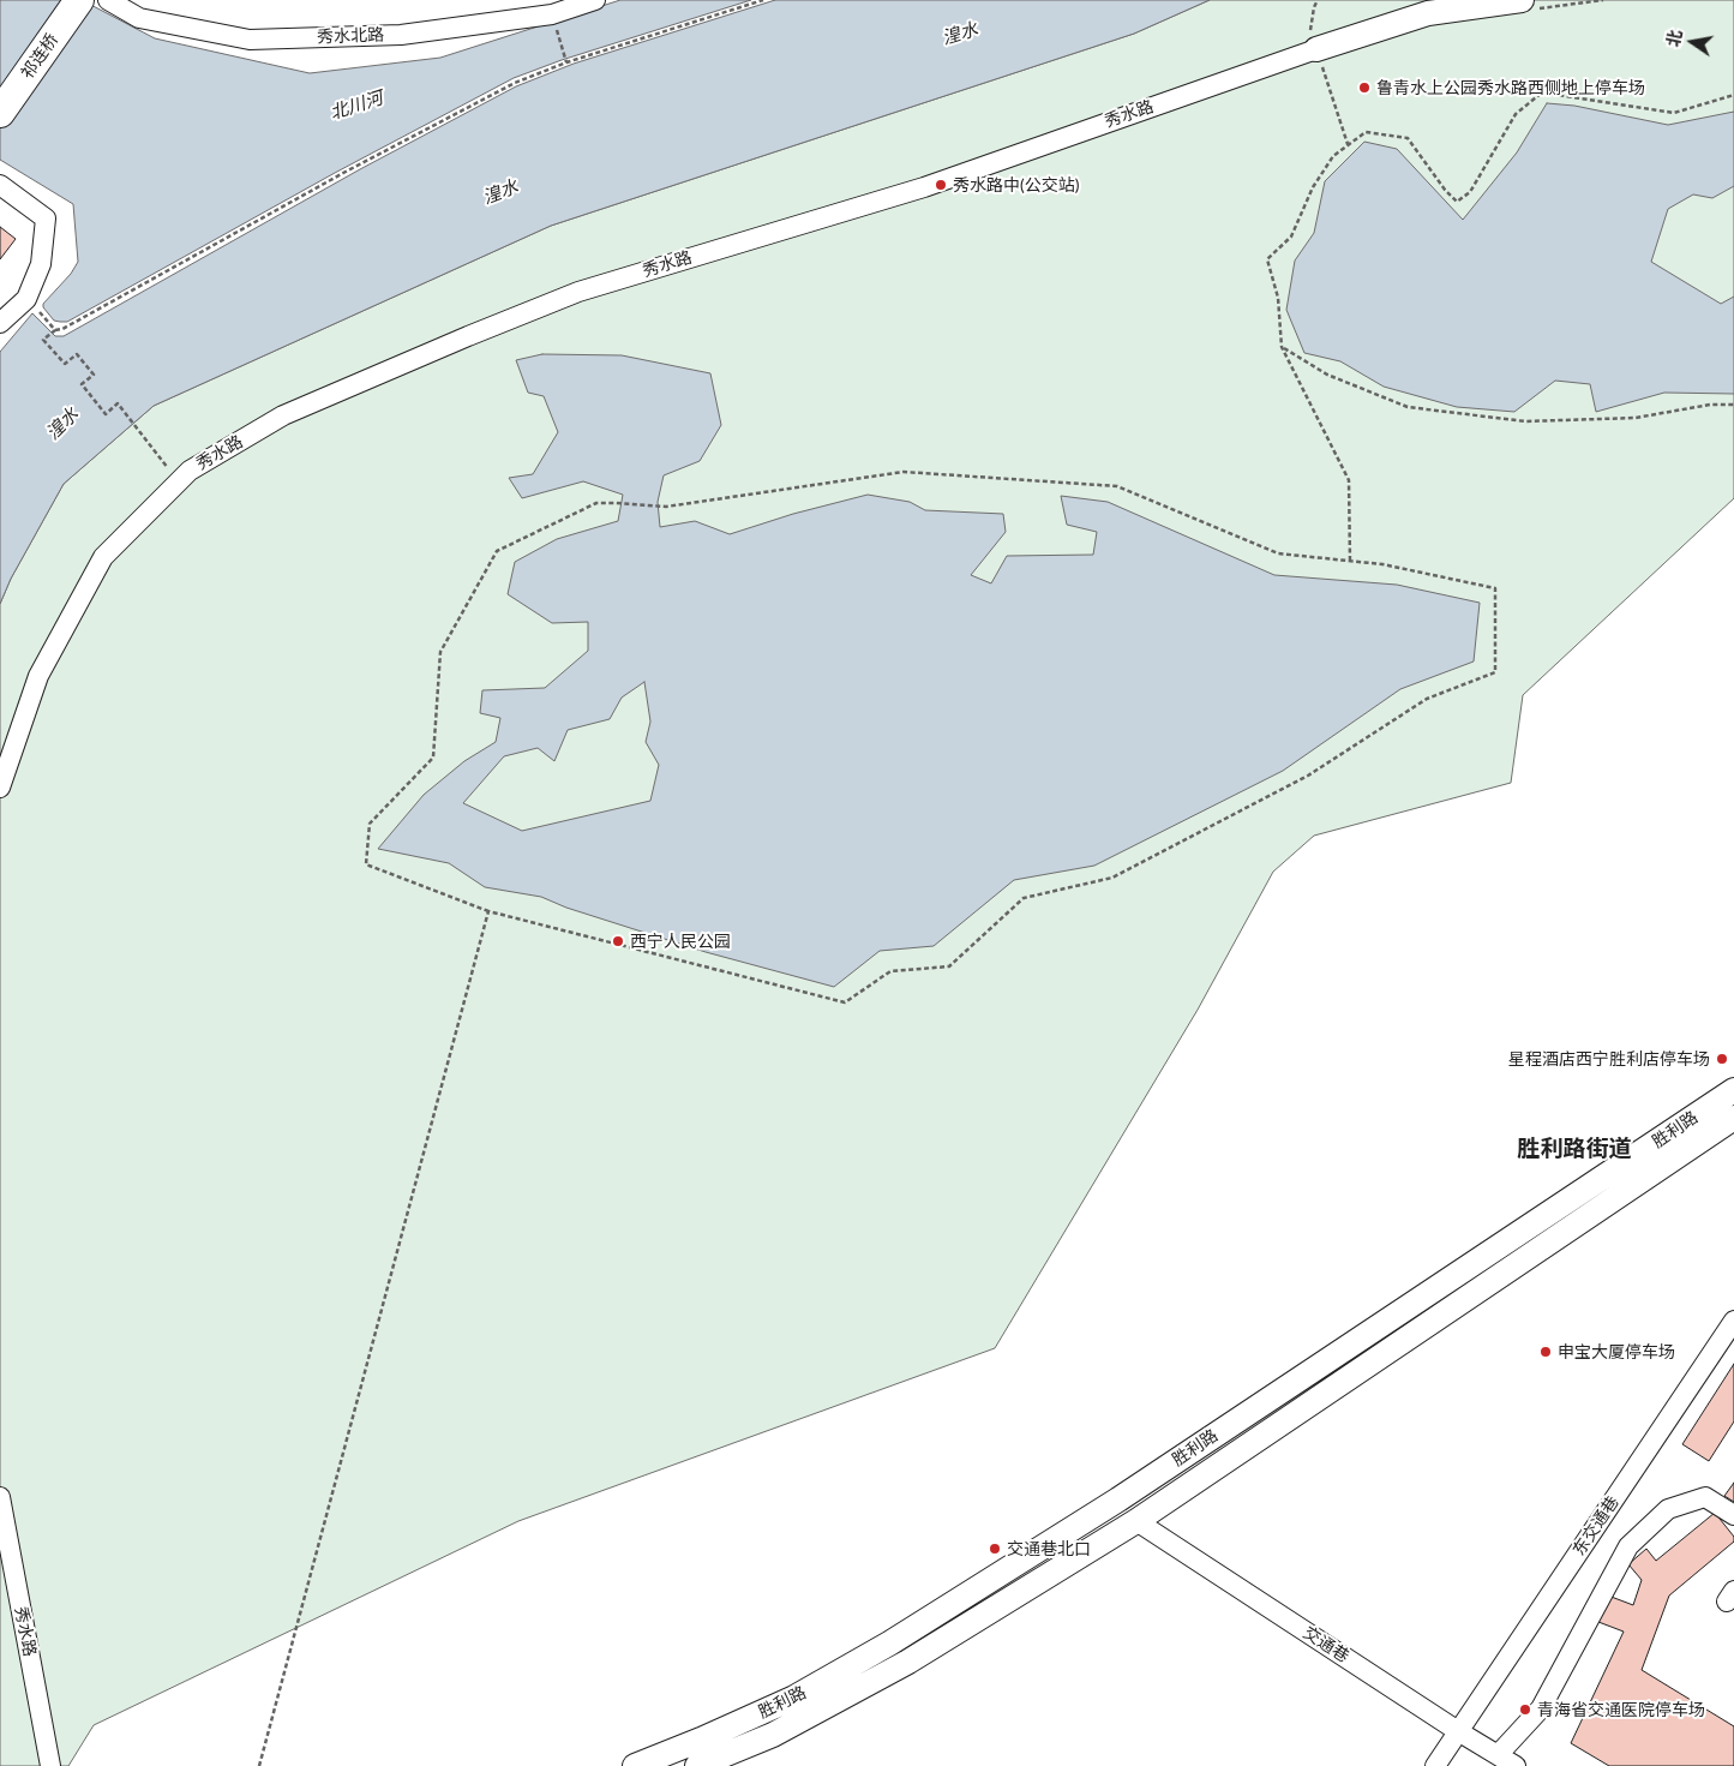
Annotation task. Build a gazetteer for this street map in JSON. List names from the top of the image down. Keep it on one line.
{"streets":{"highway":["祁连桥"],"main road":["秀水路","胜利路"],"street":["秀水北路","东交通巷","交通巷"]},"crossings":[["胜利路","交通巷"],["东交通巷","交通巷"]],"districts":["胜利路街道"],"water":["湟水","北川河"],"places":["鲁青水上公园秀水路西侧地上停车场","秀水路中(公交站)","西宁人民公园","星程酒店西宁胜利店停车场","申宝大厦停车场","交通巷北口","青海省交通医院停车场"],"north":"left"}
